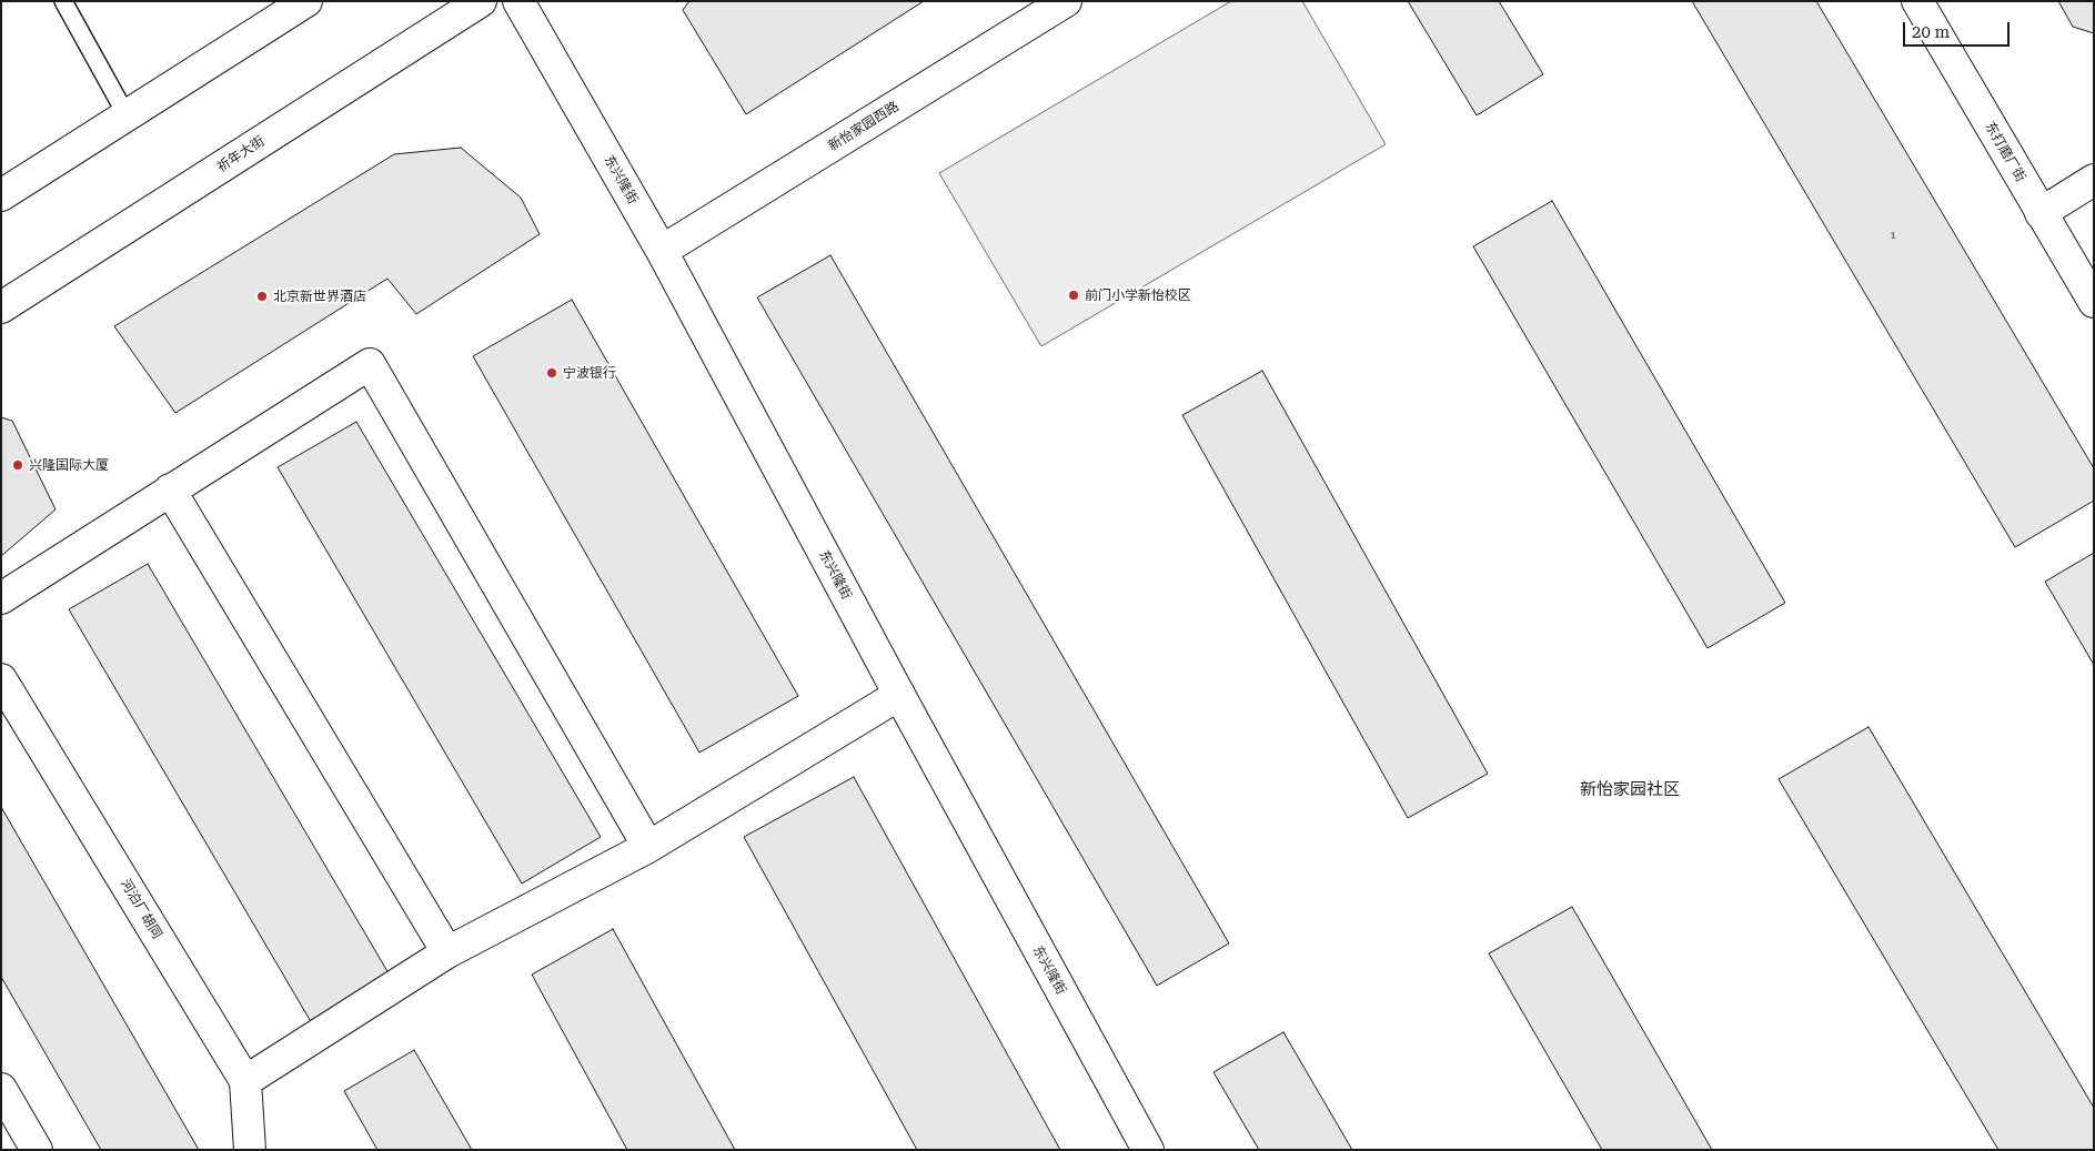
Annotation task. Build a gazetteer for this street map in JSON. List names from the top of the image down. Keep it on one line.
{"streets":{"street":["新怡家园西路","东打磨厂街","祈年大街","东兴隆街","河泊厂胡同"]},"crossings":[["新怡家园西路","东兴隆街"]],"districts":["新怡家园社区"],"places":["前门小学新怡校区","北京新世界酒店","宁波银行","兴隆国际大厦"],"house_numbers":["1"],"scale_bar":"20 m"}
